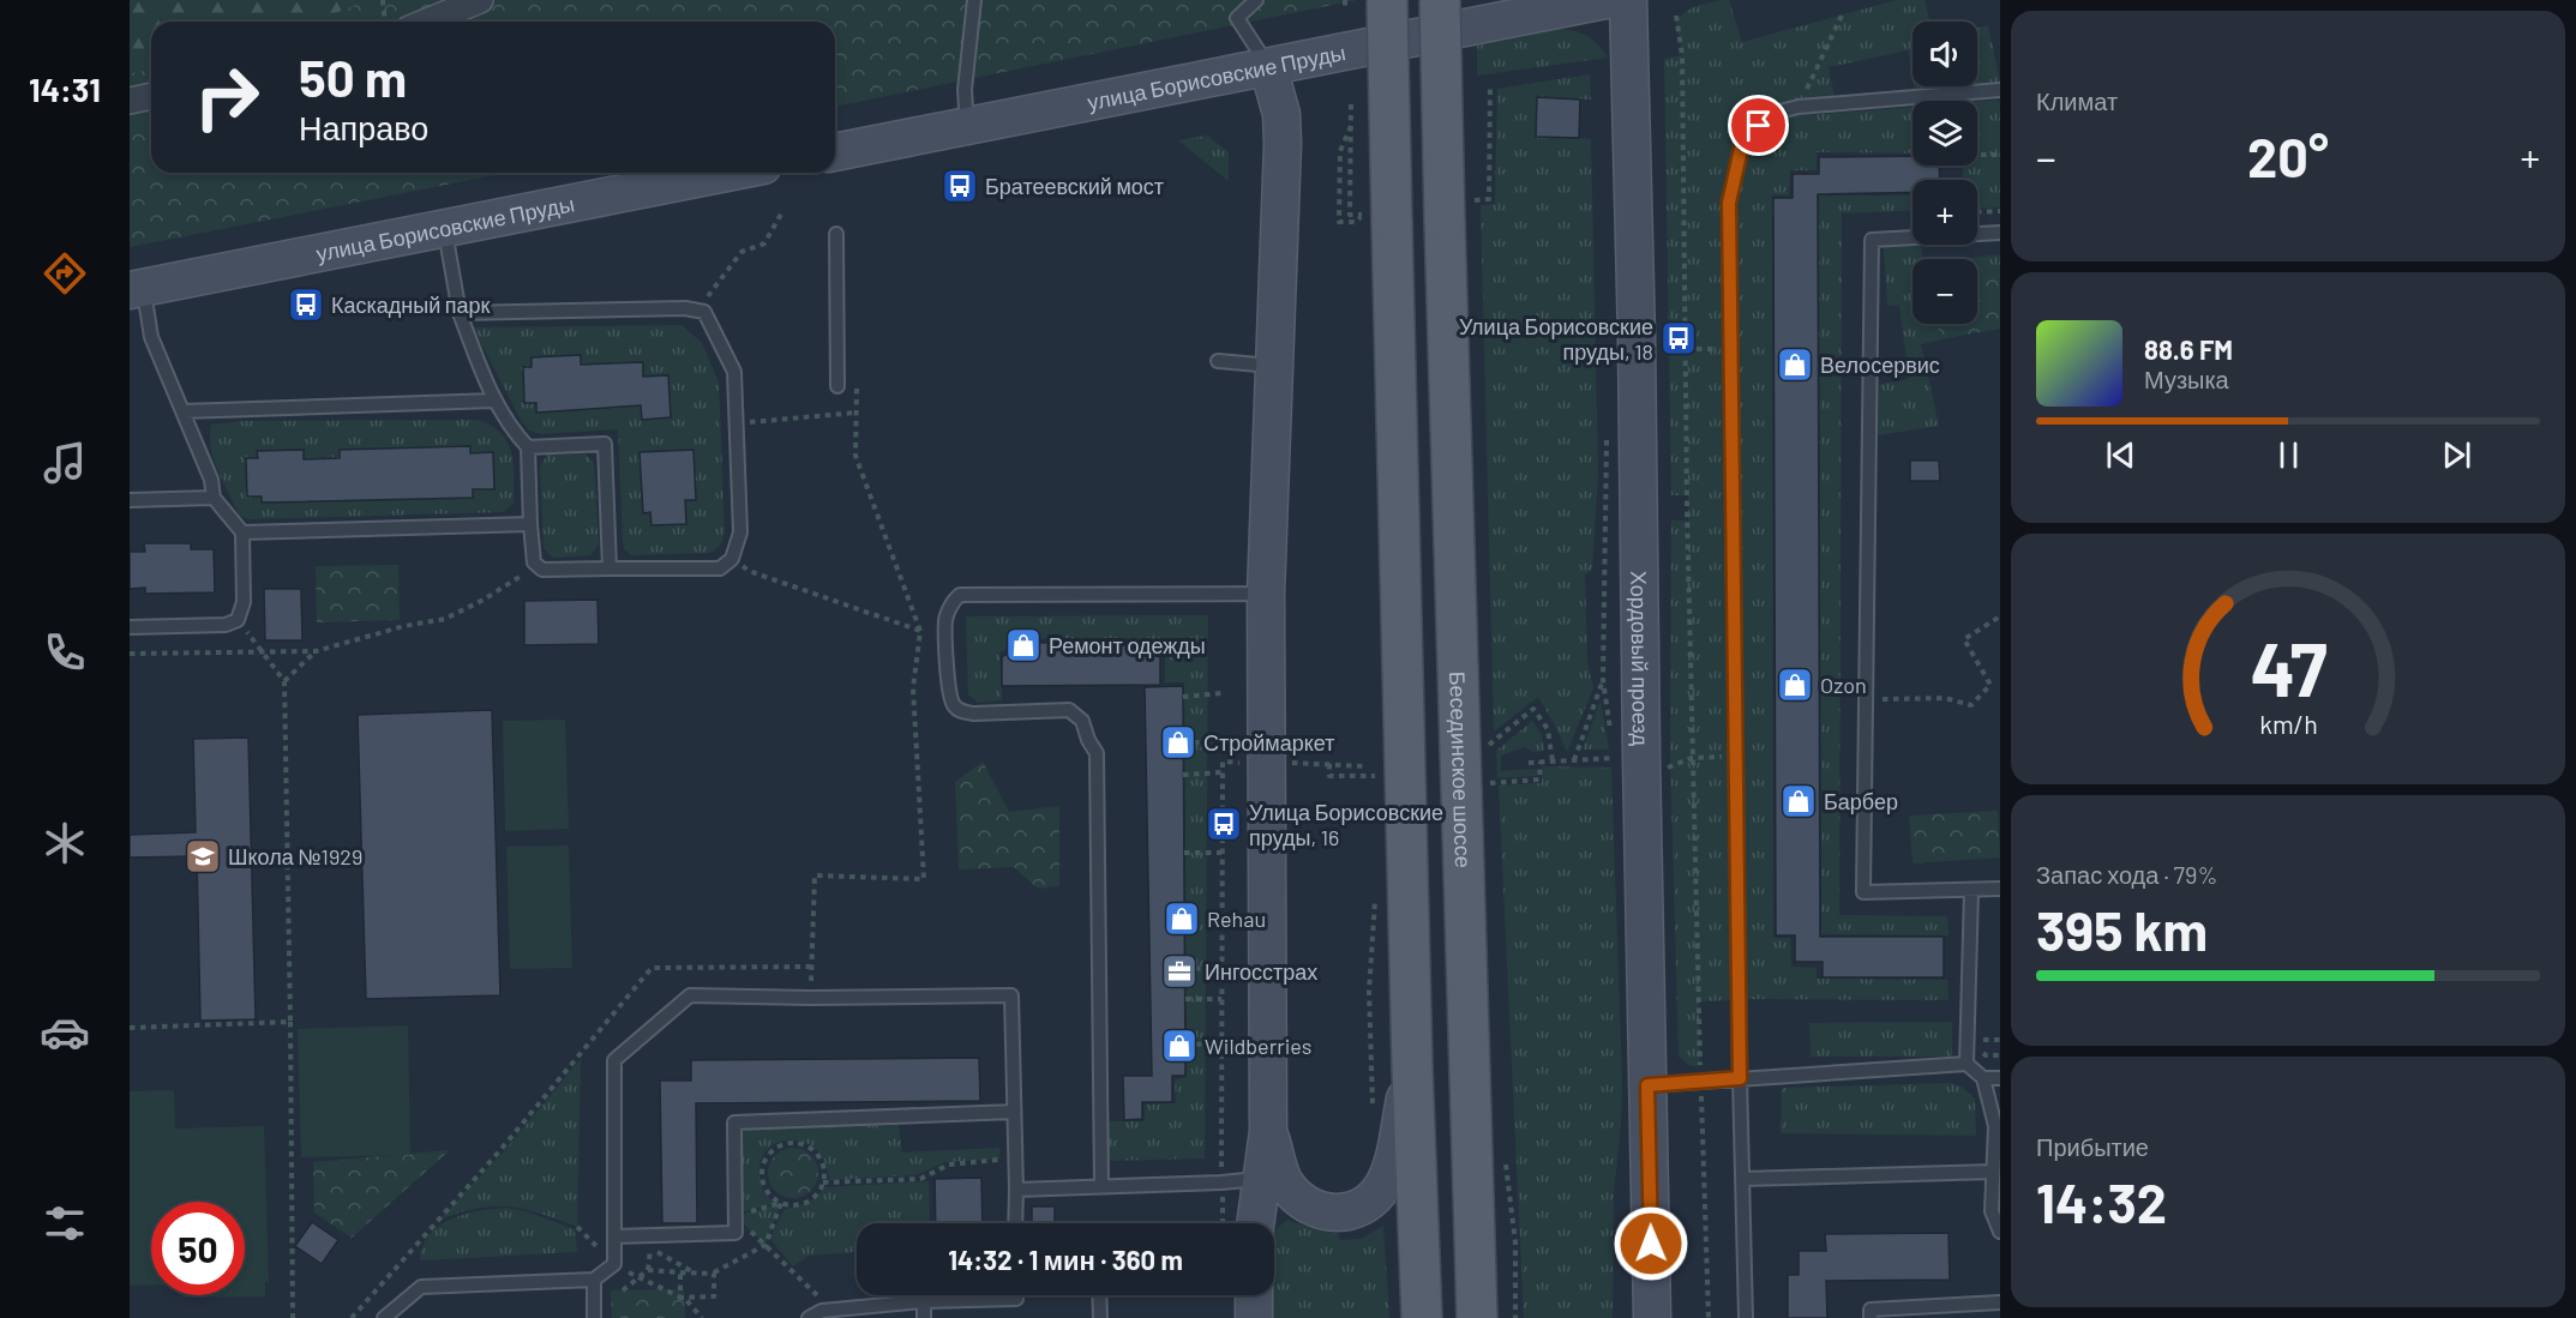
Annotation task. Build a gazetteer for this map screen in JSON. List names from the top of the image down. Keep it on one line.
{"streets":{"main road":["улица Борисовские Пруды","Хордовый проезд","Бесединское шоссе"]},"places":{"bus stop":["Братеевский мост","Каскадный парк","Улица Борисовские пруды, 18","Улица Борисовские пруды, 16"],"shop":["Велосервис","Ремонт одежды","Ozon","Строймаркет","Барбер","Rehau","Wildberries"],"school or university":["Школа №1929"],"office":["Ингосстрах"]},"page":{"tabs":"14:31","tile":["Климат",["Запас хода · 79%","395 km"],["Прибытие","14:32"]],"map_buttons":["+","−"],"turn":["50 m","Направо"],"heat":["−","20°","+"],"song":["88.6 FM","Музыка"],"limit":"50","trip":"14:32 · 1 мин · 360 m","gauge":["47","km/h"]}}
